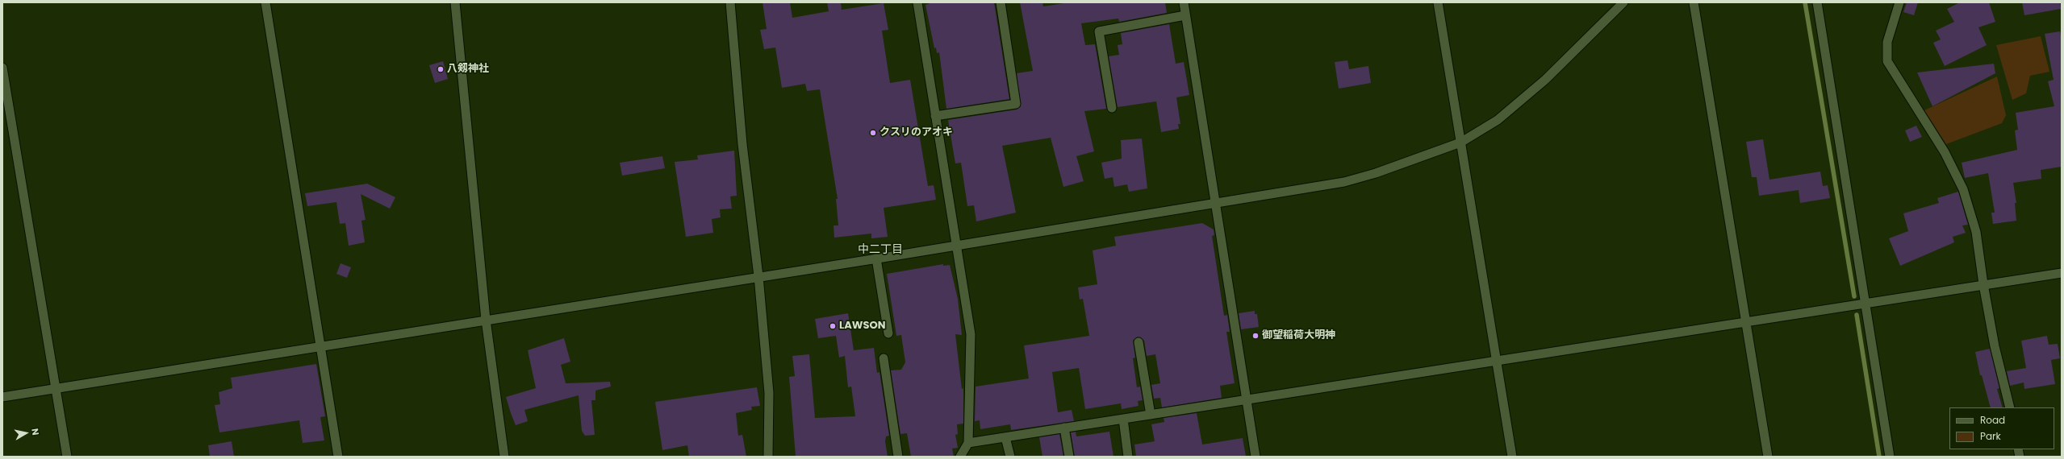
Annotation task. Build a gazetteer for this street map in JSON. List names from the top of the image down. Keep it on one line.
{"districts":["中二丁目"],"places":["八剱神社","クスリのアオキ","LAWSON","御望稲荷大明神"],"legend":["Road","Park"],"north":"right"}
